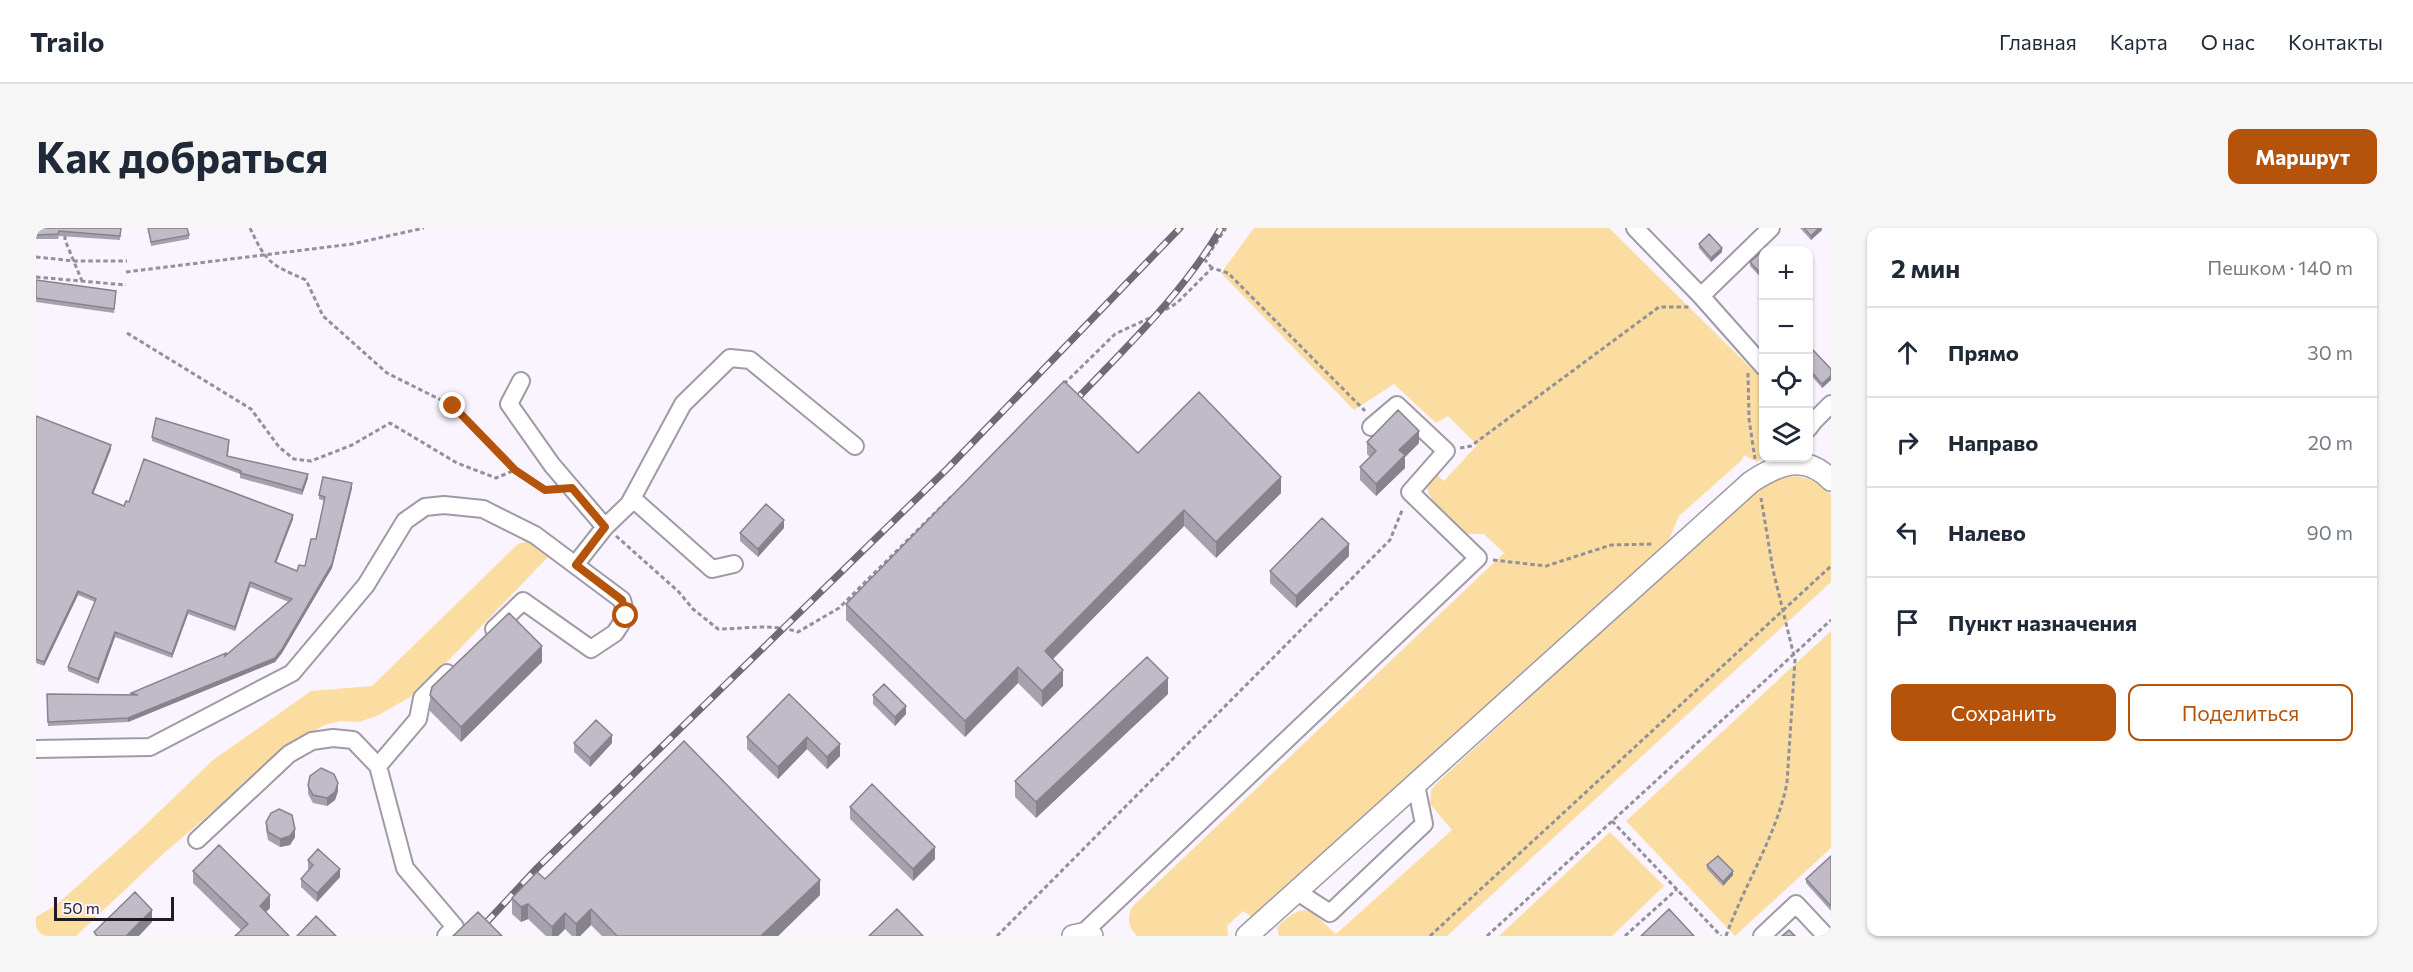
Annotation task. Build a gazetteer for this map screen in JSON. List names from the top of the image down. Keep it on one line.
{"scale_bar":"50 m","page":{"header":"Trailo","nav":["Главная","Карта","О нас","Контакты"],"buttons":["Маршрут",["Сохранить","Поделиться"]],"title":"Как добраться","heading":["2 мин","Пешком · 140 m"],"map_buttons":["+","−"],"list":[["Прямо","30 m"],["Направо","20 m"],["Налево","90 m"],"Пункт назначения"],"scale":"50 m"}}
